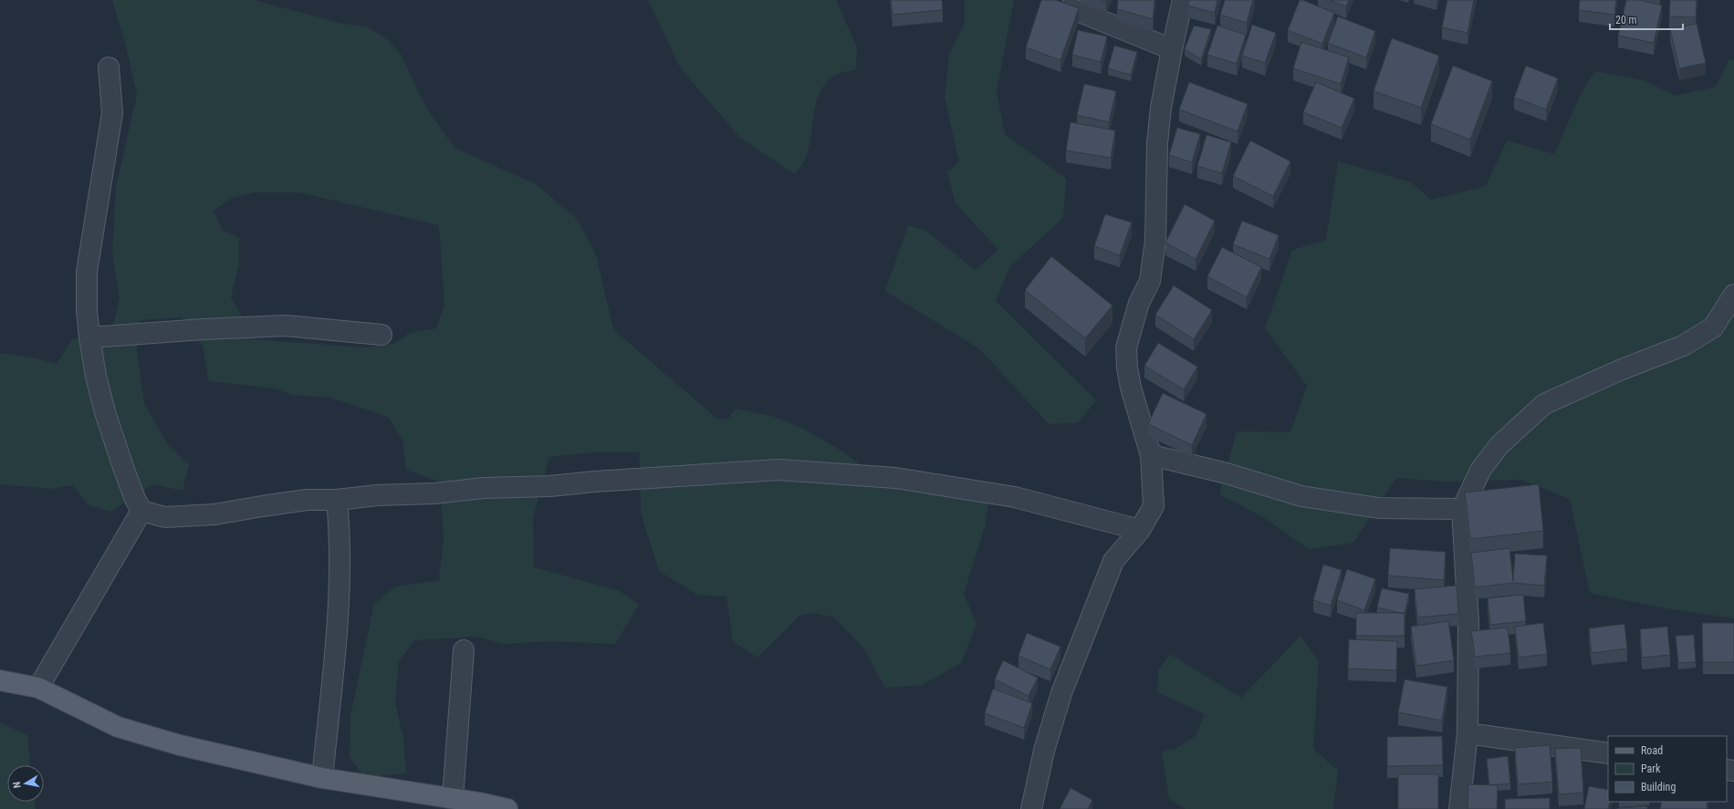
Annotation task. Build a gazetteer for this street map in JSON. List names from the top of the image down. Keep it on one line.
{"legend":["Road","Park","Building"],"scale_bar":"20 m","north":"left"}
